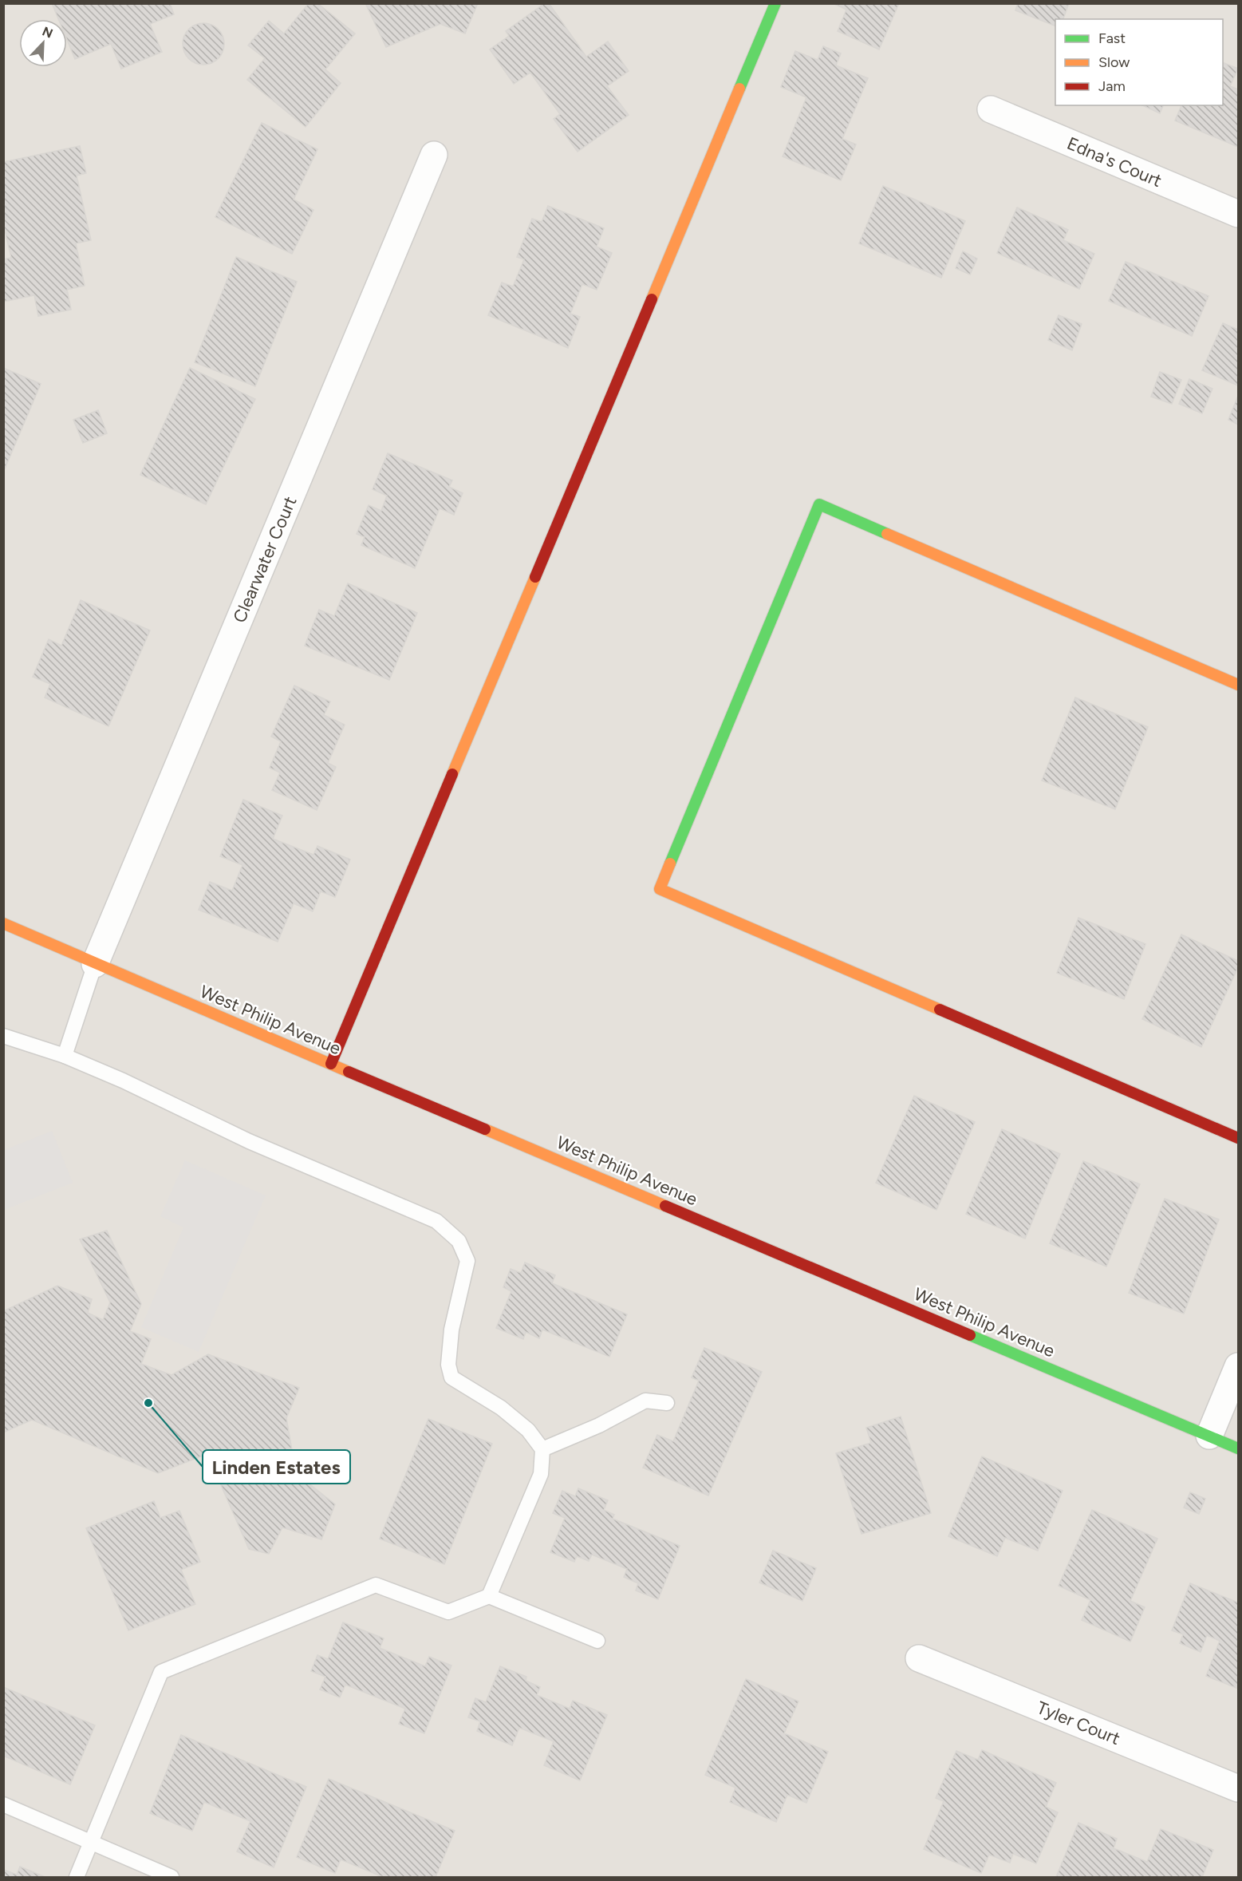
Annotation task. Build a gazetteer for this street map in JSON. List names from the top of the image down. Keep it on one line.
{"streets":{"street":["Edna's Court","Clearwater Court","West Philip Avenue","Tyler Court"]},"crossings":[["Clearwater Court","West Philip Avenue"]],"places":["Linden Estates"],"legend":["Fast","Slow","Jam"],"north":"top right"}
